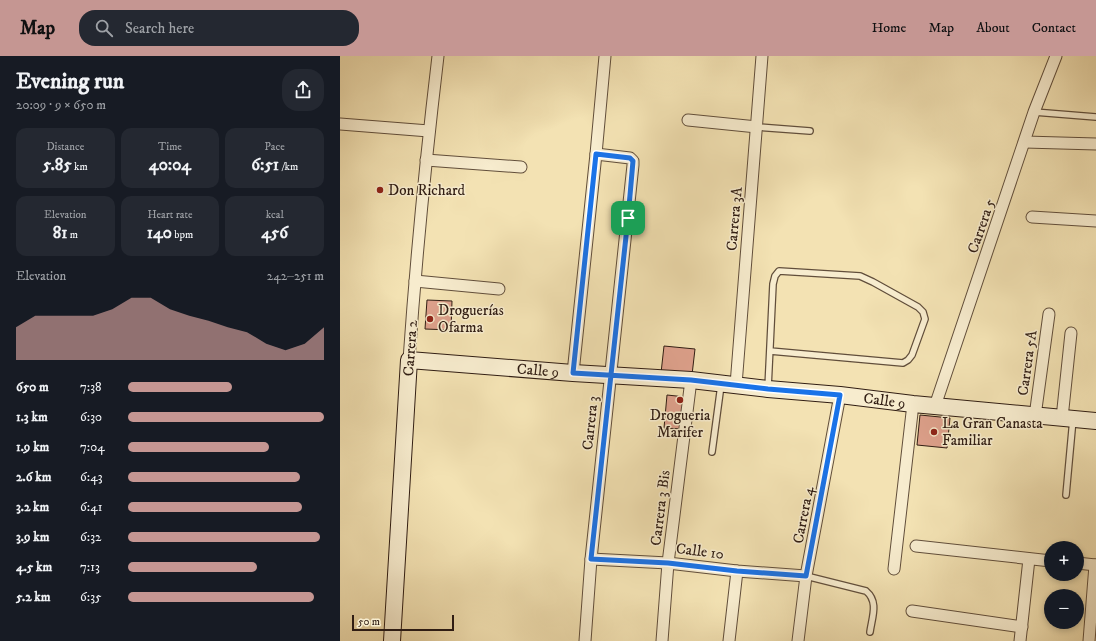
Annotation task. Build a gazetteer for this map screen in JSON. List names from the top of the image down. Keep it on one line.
{"streets":{"main road":["Carrera 2","Calle 9"],"street":["Carrera 3A","Carrera 5","Carrera 5A","Carrera 3","Carrera 3 Bis","Carrera 4","Calle 10"]},"crossings":[["Carrera 3A","Calle 9"],["Carrera 5","Calle 9"],["Carrera 2","Calle 9"],["Carrera 5A","Calle 9"],["Calle 9","Carrera 3"],["Calle 9","Carrera 3 Bis"],["Calle 9","Carrera 4"],["Carrera 3","Calle 10"],["Carrera 3 Bis","Calle 10"],["Carrera 4","Calle 10"]],"places":["Don Richard","Droguerías Ofarma","Drogueria Marifer","La Gran Canasta Familiar"],"scale_bar":"50 m","page":{"header":"Map","search":"Search here","nav":["Home","Map","About","Contact"],"heading":["Evening run","20:09 · 9 × 650 m"],"stats":[["Distance","5.85 km"],["Time","40:04"],["Pace","6:51 /km"],["Elevation","81 m"],["Heart rate","140 bpm"],["kcal","456"]],"chart":["Elevation","242–251 m"],"list":[{"name":"650 m","note":"7:38"},{"name":"1.3 km","note":"6:30"},{"name":"1.9 km","note":"7:04"},{"name":"2.6 km","note":"6:43"},{"name":"3.2 km","note":"6:41"},{"name":"3.9 km","note":"6:32"},{"name":"4.5 km","note":"7:13"},{"name":"5.2 km","note":"6:35"}],"map_buttons":["+","−"],"scale":"50 m"}}
